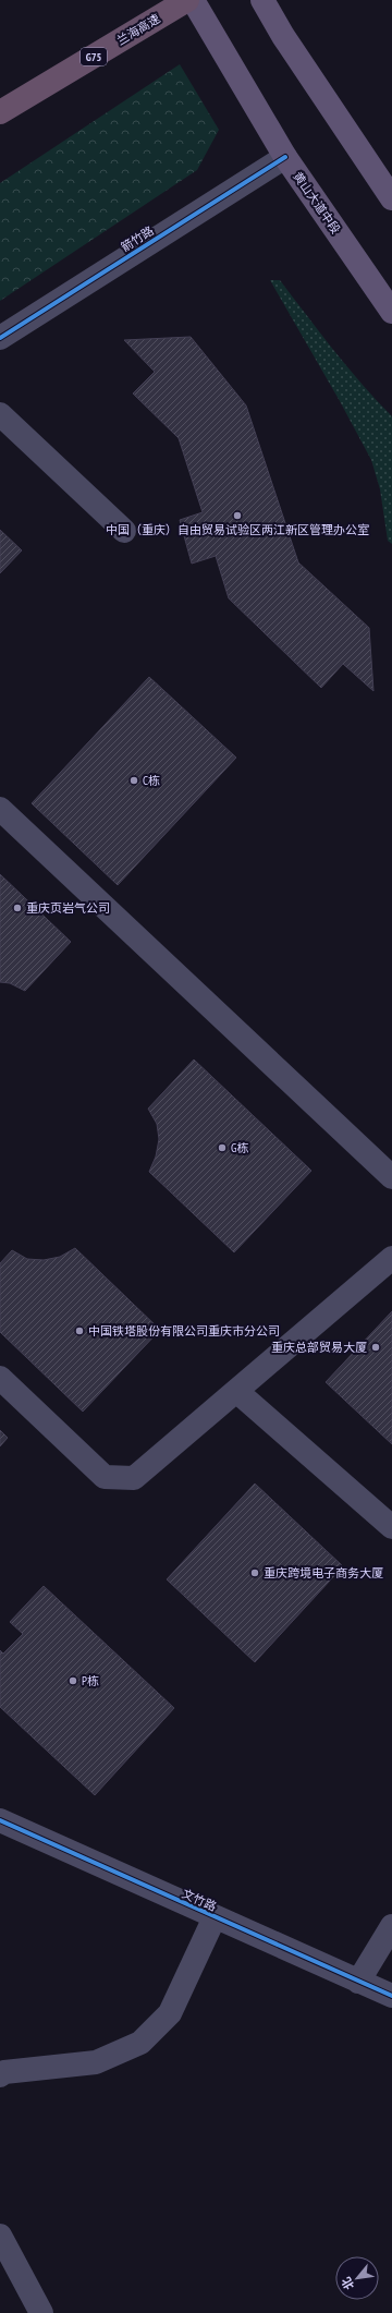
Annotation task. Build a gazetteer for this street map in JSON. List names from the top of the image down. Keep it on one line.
{"streets":{"highway":["兰海高速","G75"],"main road":["黄山大道中段"],"street":["箭竹路","文竹路"]},"crossings":[["黄山大道中段","箭竹路"]],"places":["中国（重庆）自由贸易试验区两江新区管理办公室","C栋","重庆页岩气公司","G栋","中国铁塔股份有限公司重庆市分公司","重庆总部贸易大厦","重庆跨境电子商务大厦","P栋"],"north":"bottom left"}
